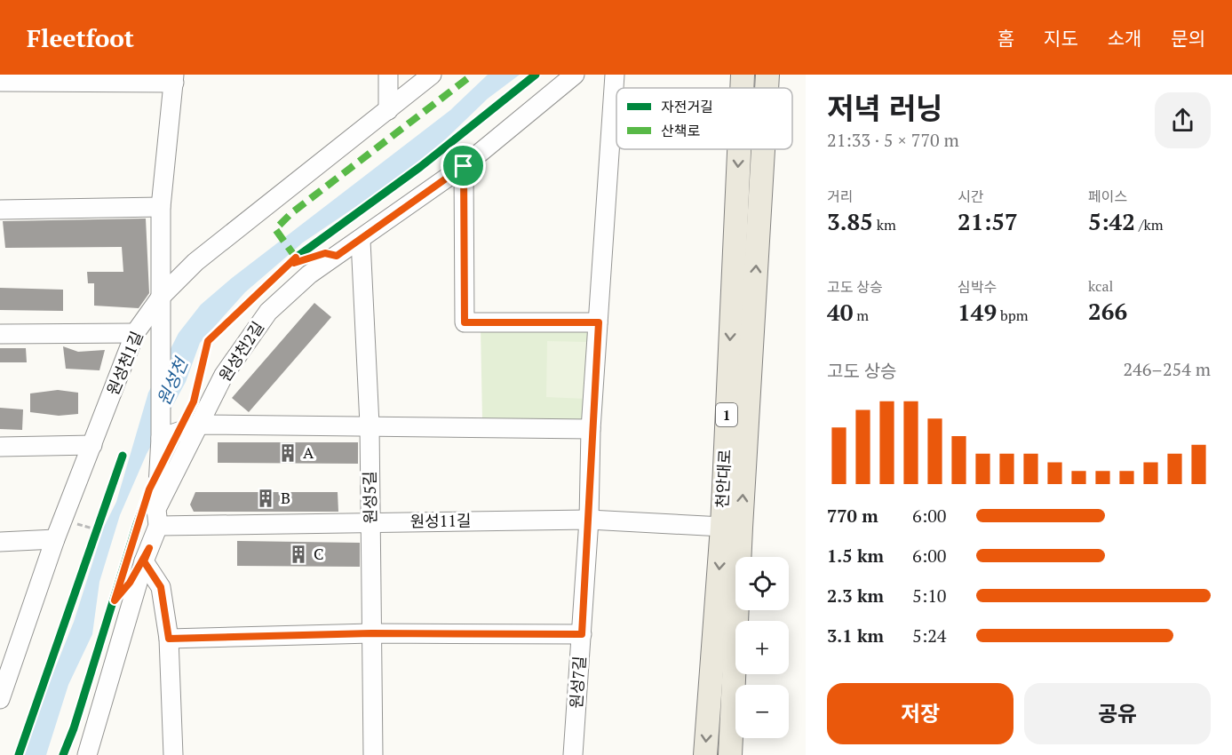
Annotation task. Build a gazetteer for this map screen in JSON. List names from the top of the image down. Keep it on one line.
{"streets":{"main road":["1","천안대로"],"street":["원성천2길","원성천1길","원성5길","원성11길","원성7길"]},"crossings":[["원성천2길","원성5길"],["원성천2길","원성11길"],["천안대로","원성11길"],["원성5길","원성11길"],["원성11길","원성7길"]],"water":["원성천"],"places":{"building":["A","B","C"]},"legend":["자전거길","산책로"],"page":{"header":"Fleetfoot","nav":["홈","지도","소개","문의"],"heading":["저녁 러닝","21:33 · 5 × 770 m"],"stats":[["거리","3.85 km"],["시간","21:57"],["페이스","5:42 /km"],["고도 상승","40 m"],["심박수","149 bpm"],["kcal","266"]],"chart":["고도 상승","246–254 m"],"list":[{"name":"770 m","note":"6:00"},{"name":"1.5 km","note":"6:00"},{"name":"2.3 km","note":"5:10"},{"name":"3.1 km","note":"5:24"}],"map_buttons":["+","−"],"buttons":["저장","공유"]}}
